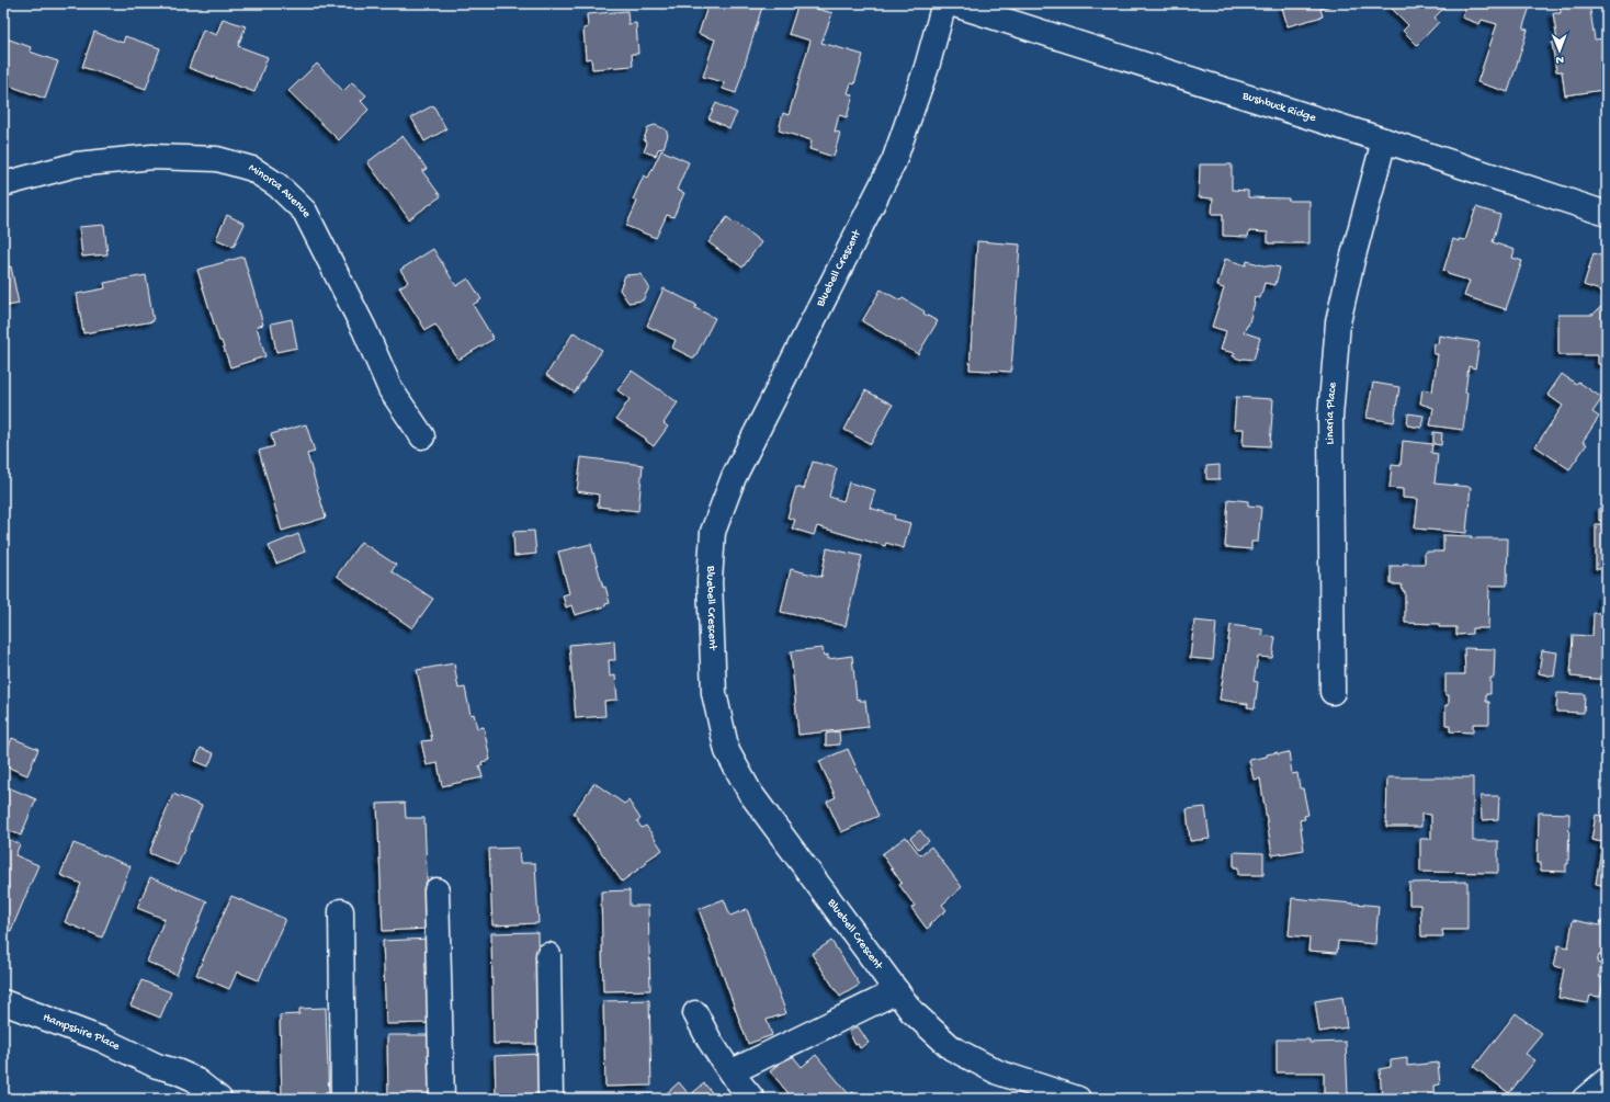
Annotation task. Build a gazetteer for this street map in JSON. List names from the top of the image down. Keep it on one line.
{"streets":{"street":["Bushbuck Ridge","Minorca Avenue","Bluebell Crescent","Linaria Place","Hampshire Place"]},"crossings":[["Bushbuck Ridge","Linaria Place"]],"north":"bottom"}
